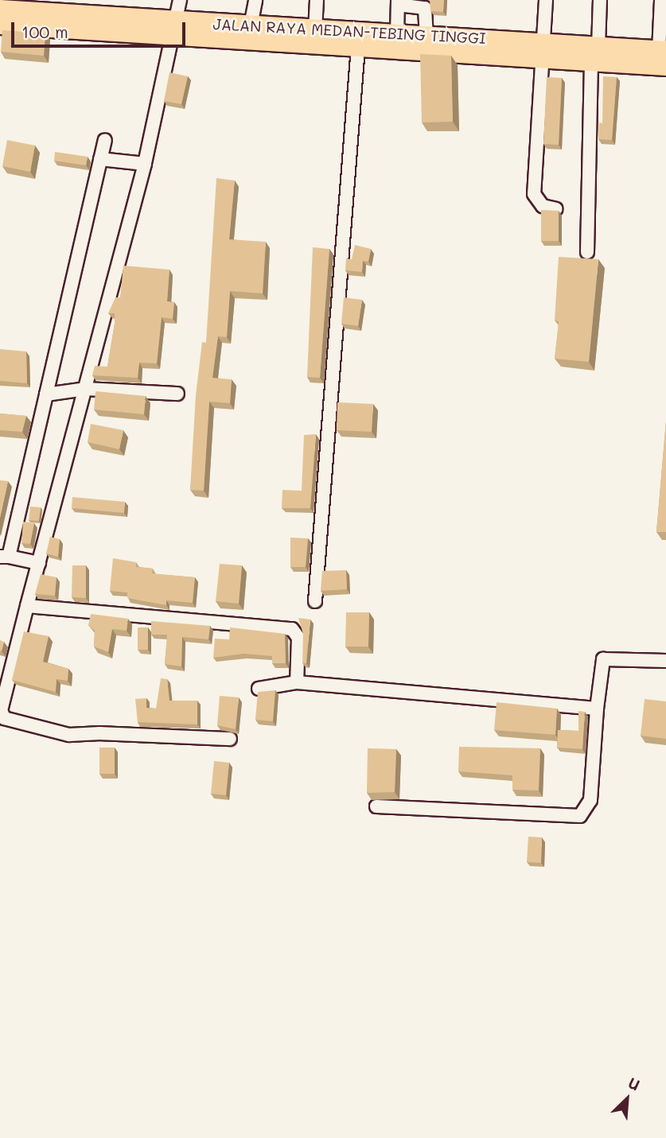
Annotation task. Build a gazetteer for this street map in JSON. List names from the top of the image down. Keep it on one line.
{"streets":{"highway":["JALAN RAYA MEDAN-TEBING TINGGI"]},"scale_bar":"100 m","north":"top right"}
